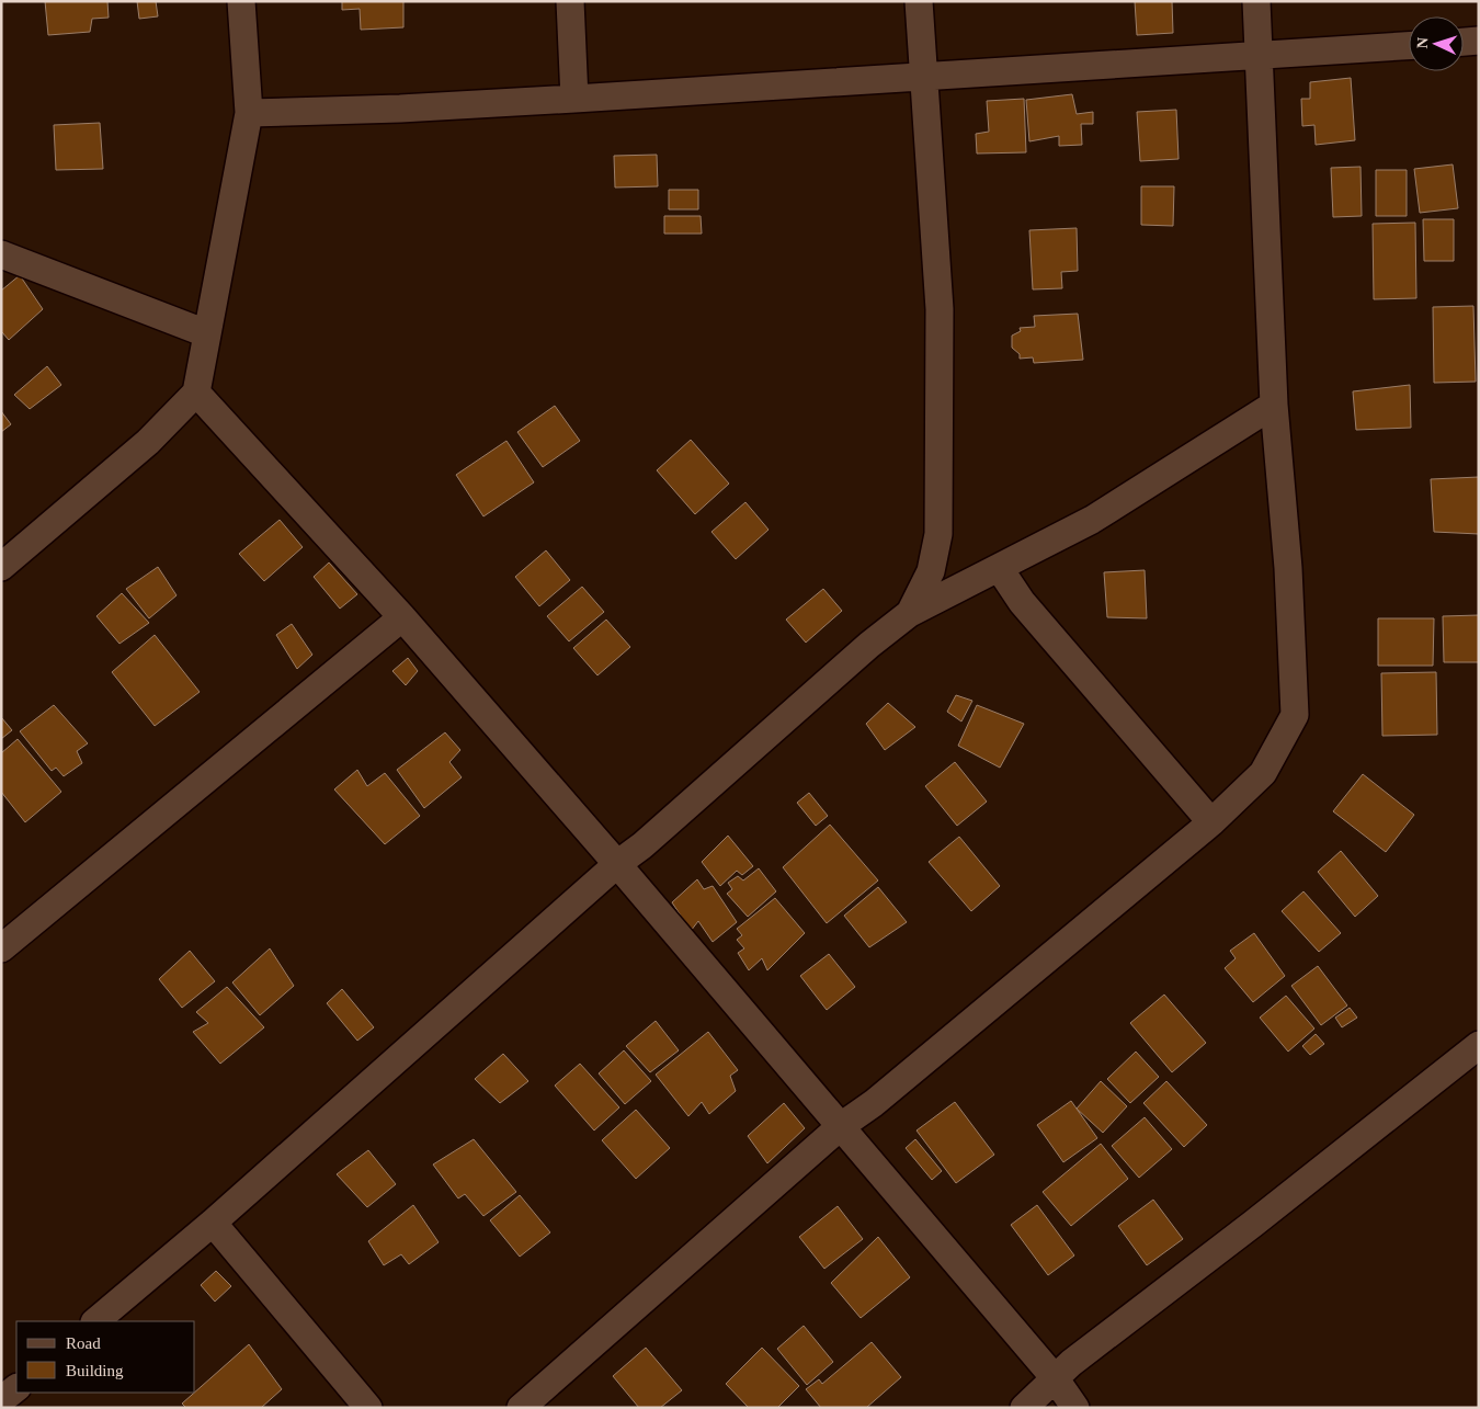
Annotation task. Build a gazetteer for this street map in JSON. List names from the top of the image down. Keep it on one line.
{"legend":["Road","Building"],"north":"left"}
